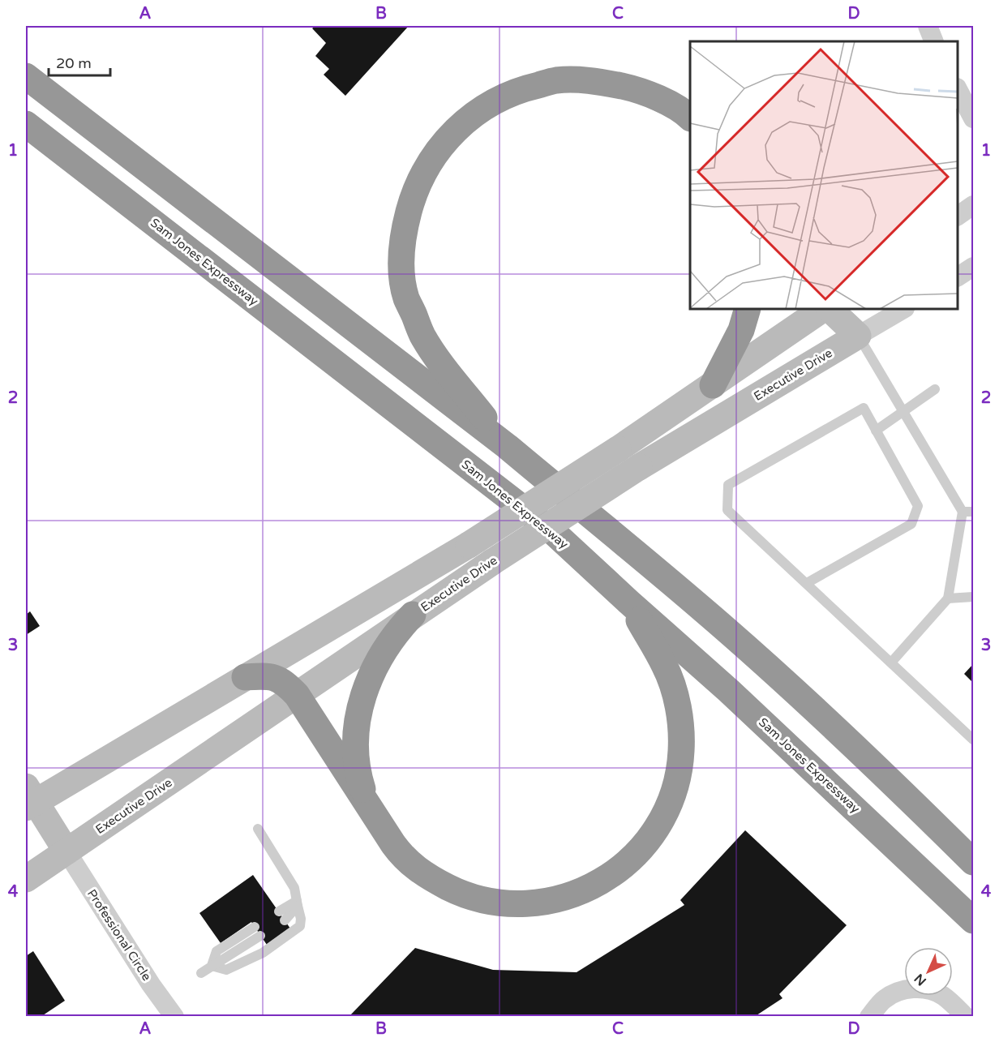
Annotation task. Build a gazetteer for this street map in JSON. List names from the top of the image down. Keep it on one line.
{"streets":{"highway":["Sam Jones Expressway"],"street":["Executive Drive","Professional Circle"]},"crossings":[["Executive Drive","Professional Circle"]],"scale_bar":"20 m","north":"bottom left","grid":{"columns":["A","B","C","D"],"rows":["1","2","3","4"]}}
